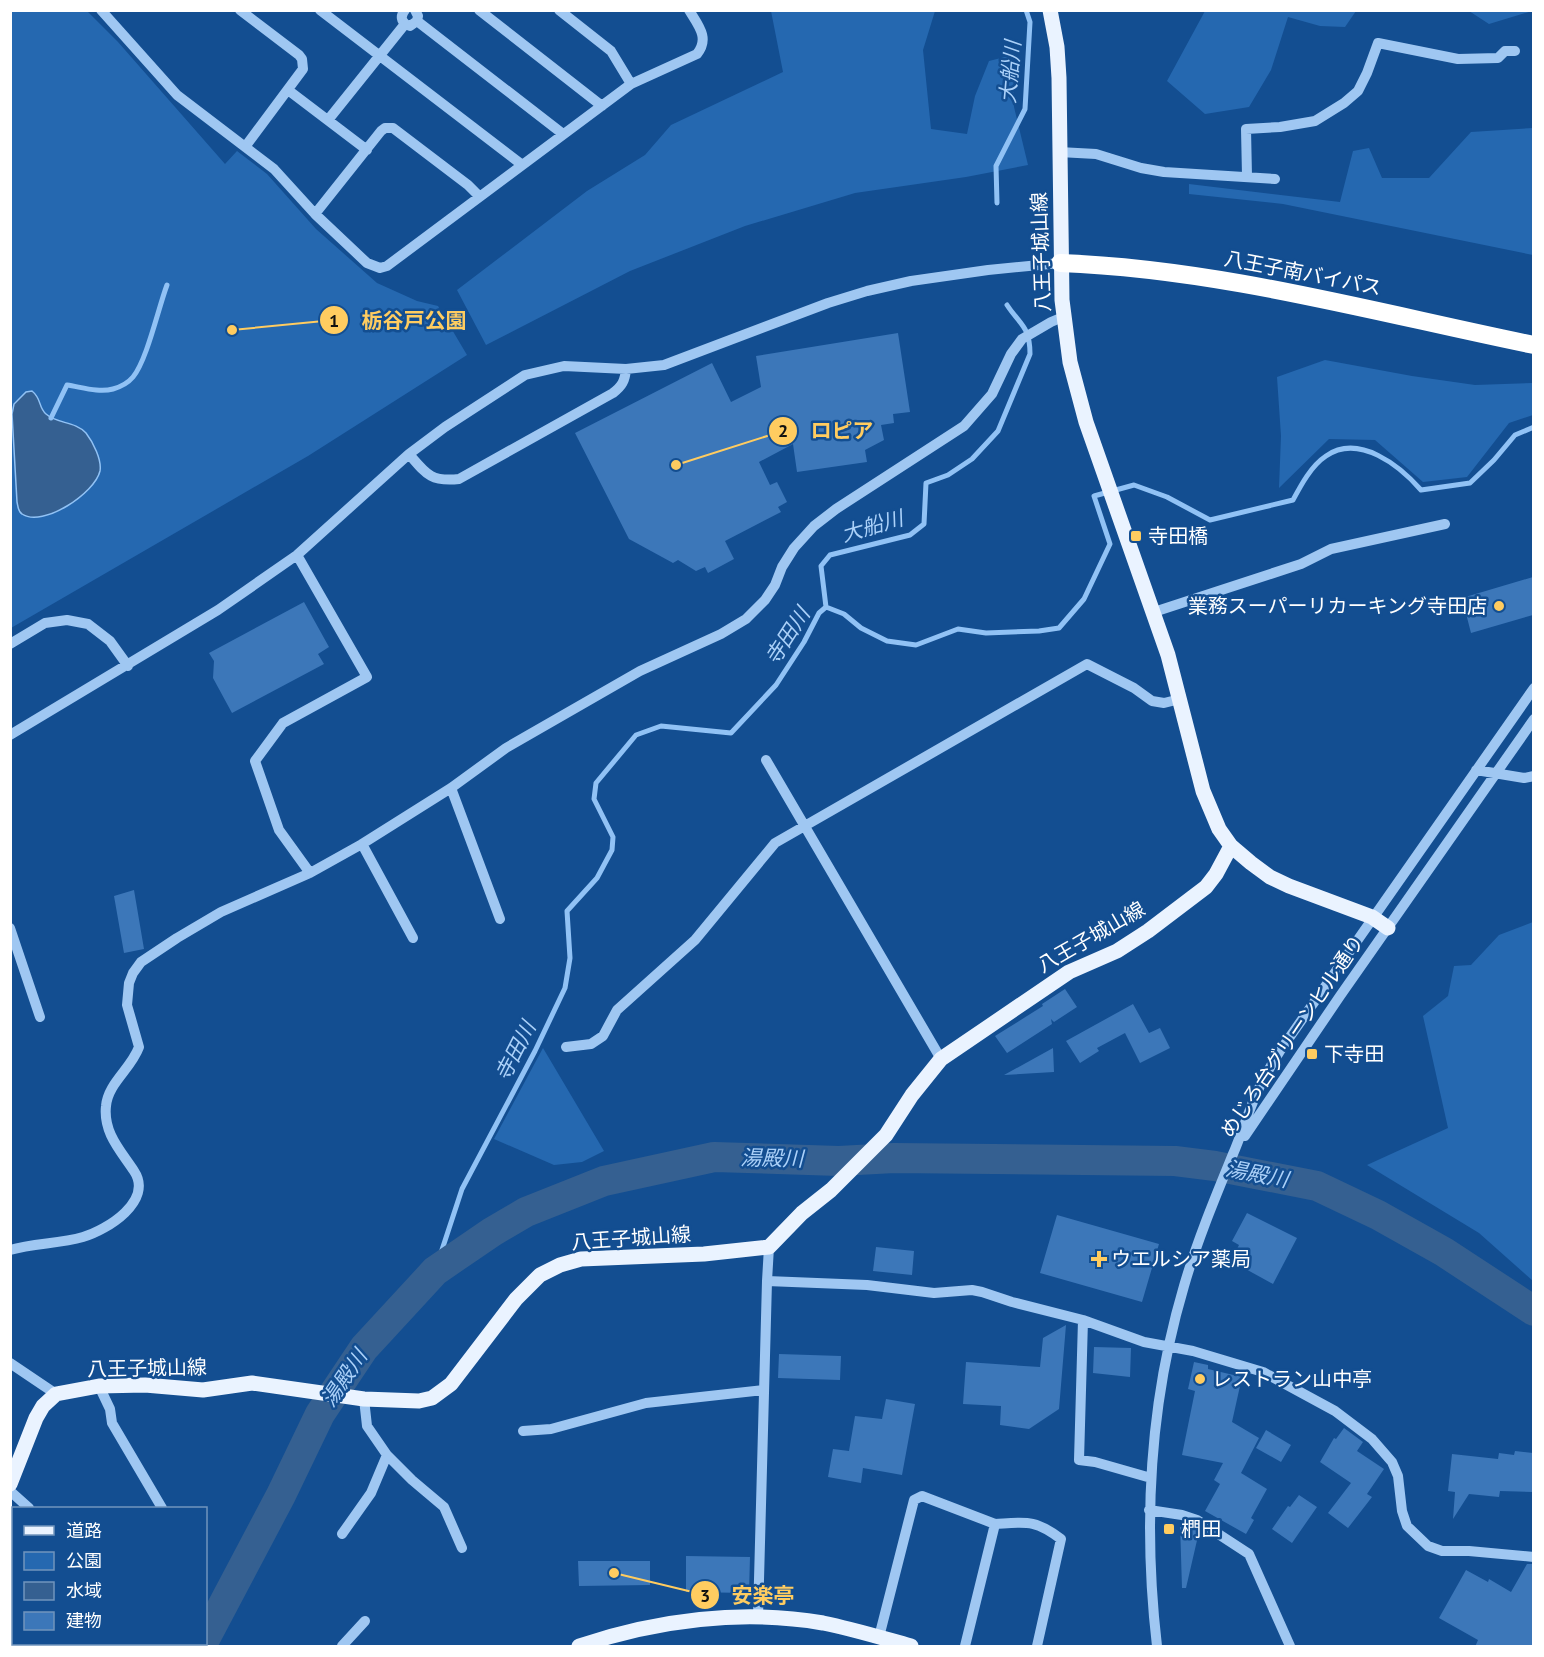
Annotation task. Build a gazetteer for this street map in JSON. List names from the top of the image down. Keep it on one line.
{"streets":{"highway":["八王子南バイパス"],"main road":["八王子城山線"],"street":["めじろ台グリーンヒル通り"]},"crossings":[["八王子城山線","八王子南バイパス"]],"water":["大船川","寺田川","湯殿川"],"places":{"other":["栃谷戸公園","ロピア","業務スーパーリカーキング寺田店","レストラン山中亭","安楽亭"],"transit":["寺田橋","下寺田","椚田"],"health":["ウエルシア薬局"]},"legend":["道路","公園","水域","建物"]}
